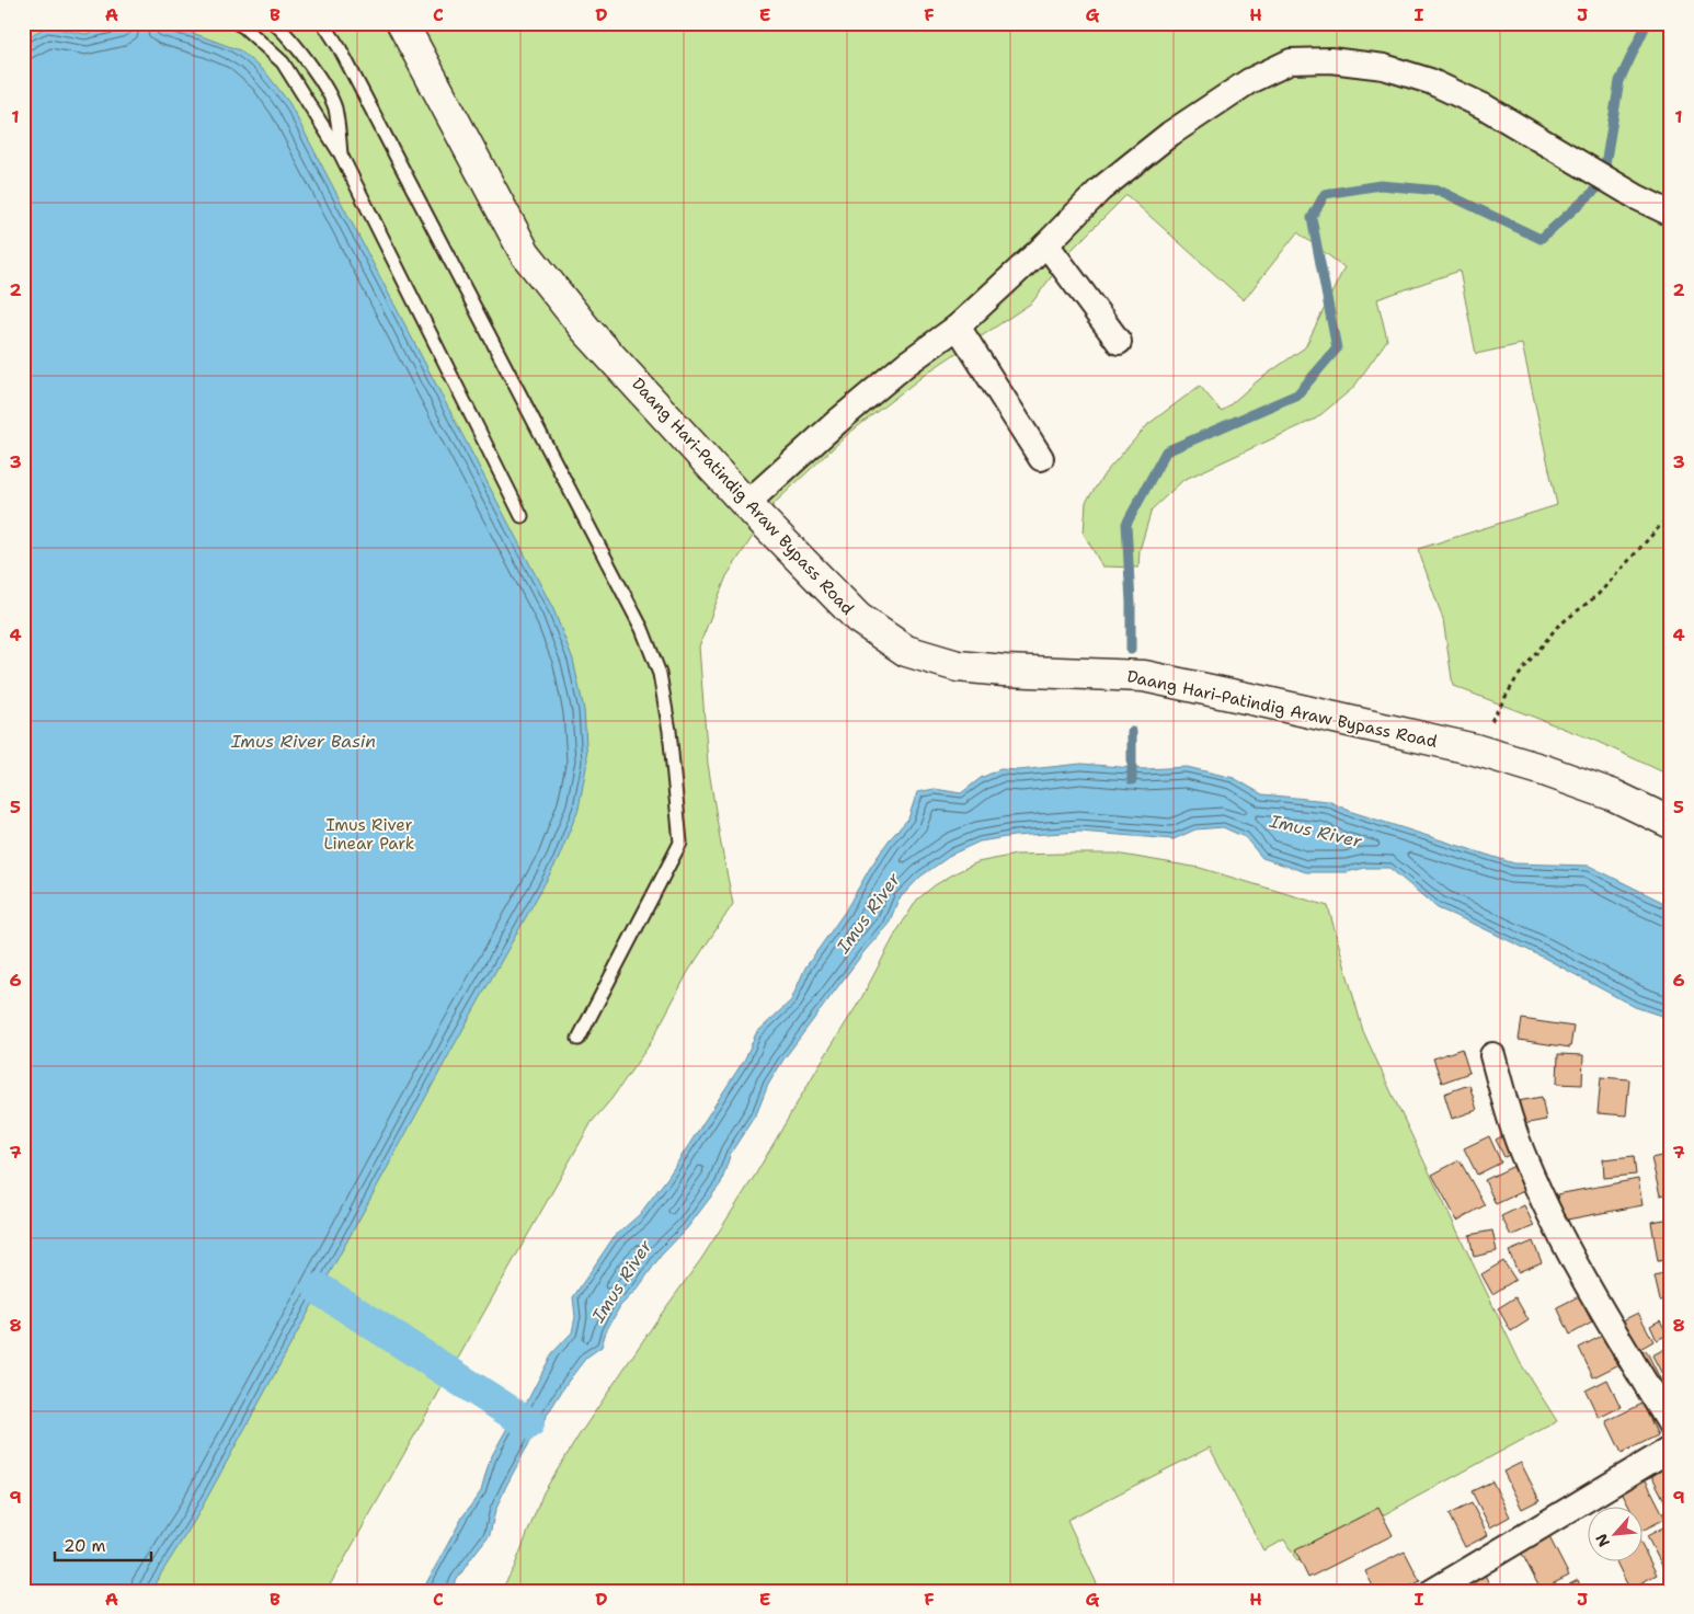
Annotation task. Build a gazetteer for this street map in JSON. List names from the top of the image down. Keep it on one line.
{"streets":{"main road":["Daang Hari-Patindig Araw Bypass Road"]},"water":["Imus River Basin","Imus River"],"parks":["Imus River Linear Park"],"scale_bar":"20 m","north":"bottom left","grid":{"columns":["A","B","C","D","E","F","G","H","I","J"],"rows":["1","2","3","4","5","6","7","8","9"]}}
